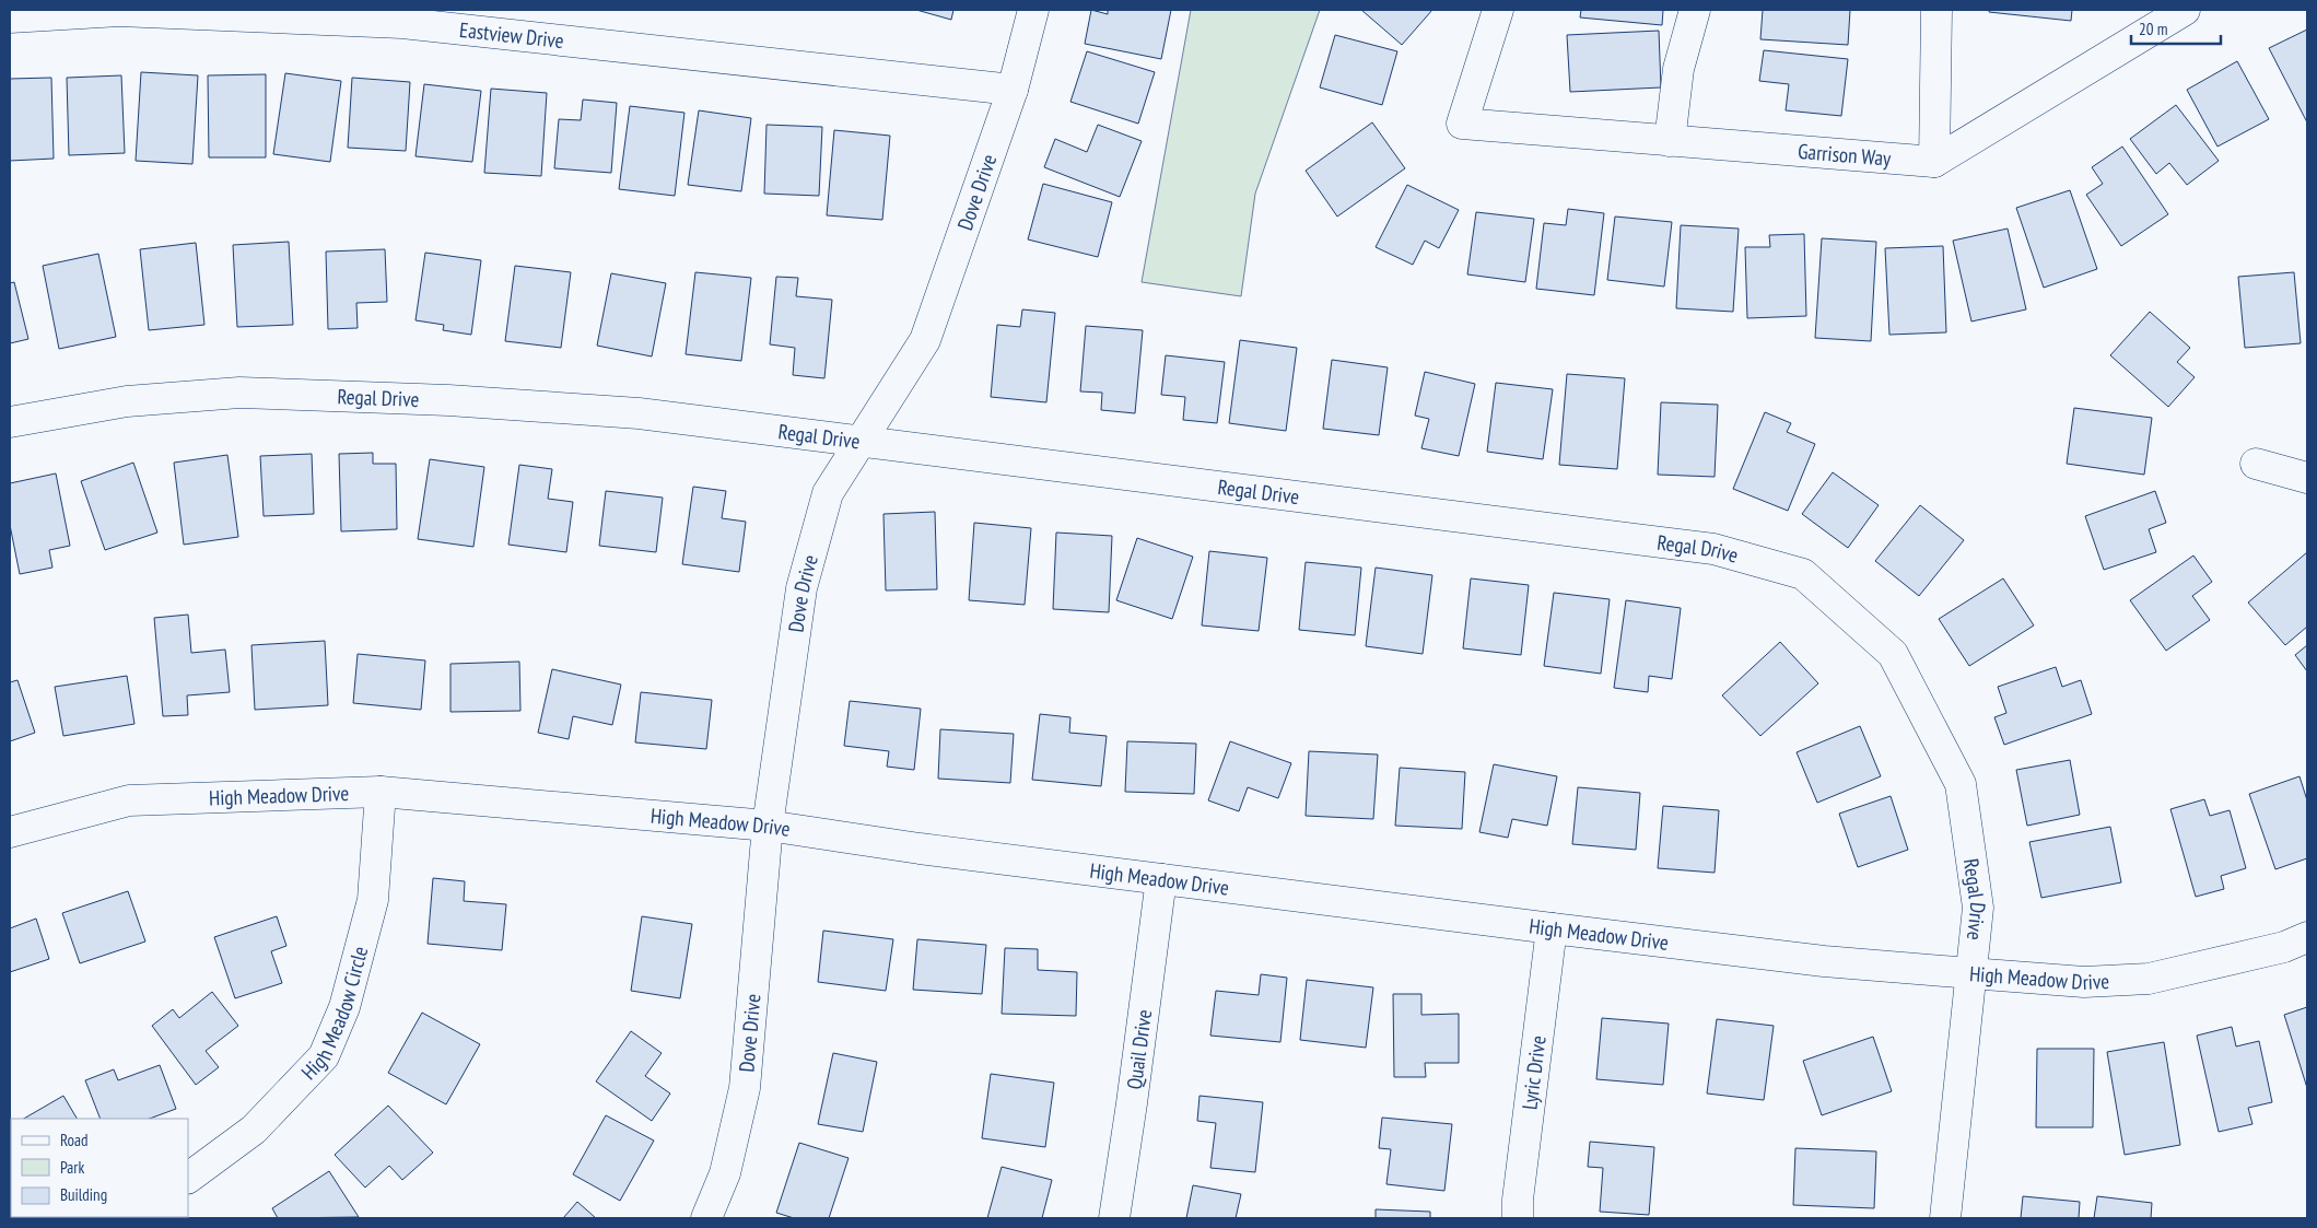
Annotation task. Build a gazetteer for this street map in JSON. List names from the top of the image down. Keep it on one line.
{"streets":{"street":["Eastview Drive","Garrison Way","Dove Drive","Regal Drive","High Meadow Drive","High Meadow Circle","Quail Drive","Lyric Drive"]},"crossings":[["Eastview Drive","Dove Drive"],["Dove Drive","Regal Drive"],["Dove Drive","High Meadow Drive"],["Regal Drive","High Meadow Drive"],["High Meadow Drive","High Meadow Circle"],["High Meadow Drive","Quail Drive"],["High Meadow Drive","Lyric Drive"]],"legend":["Road","Park","Building"],"scale_bar":"20 m"}
